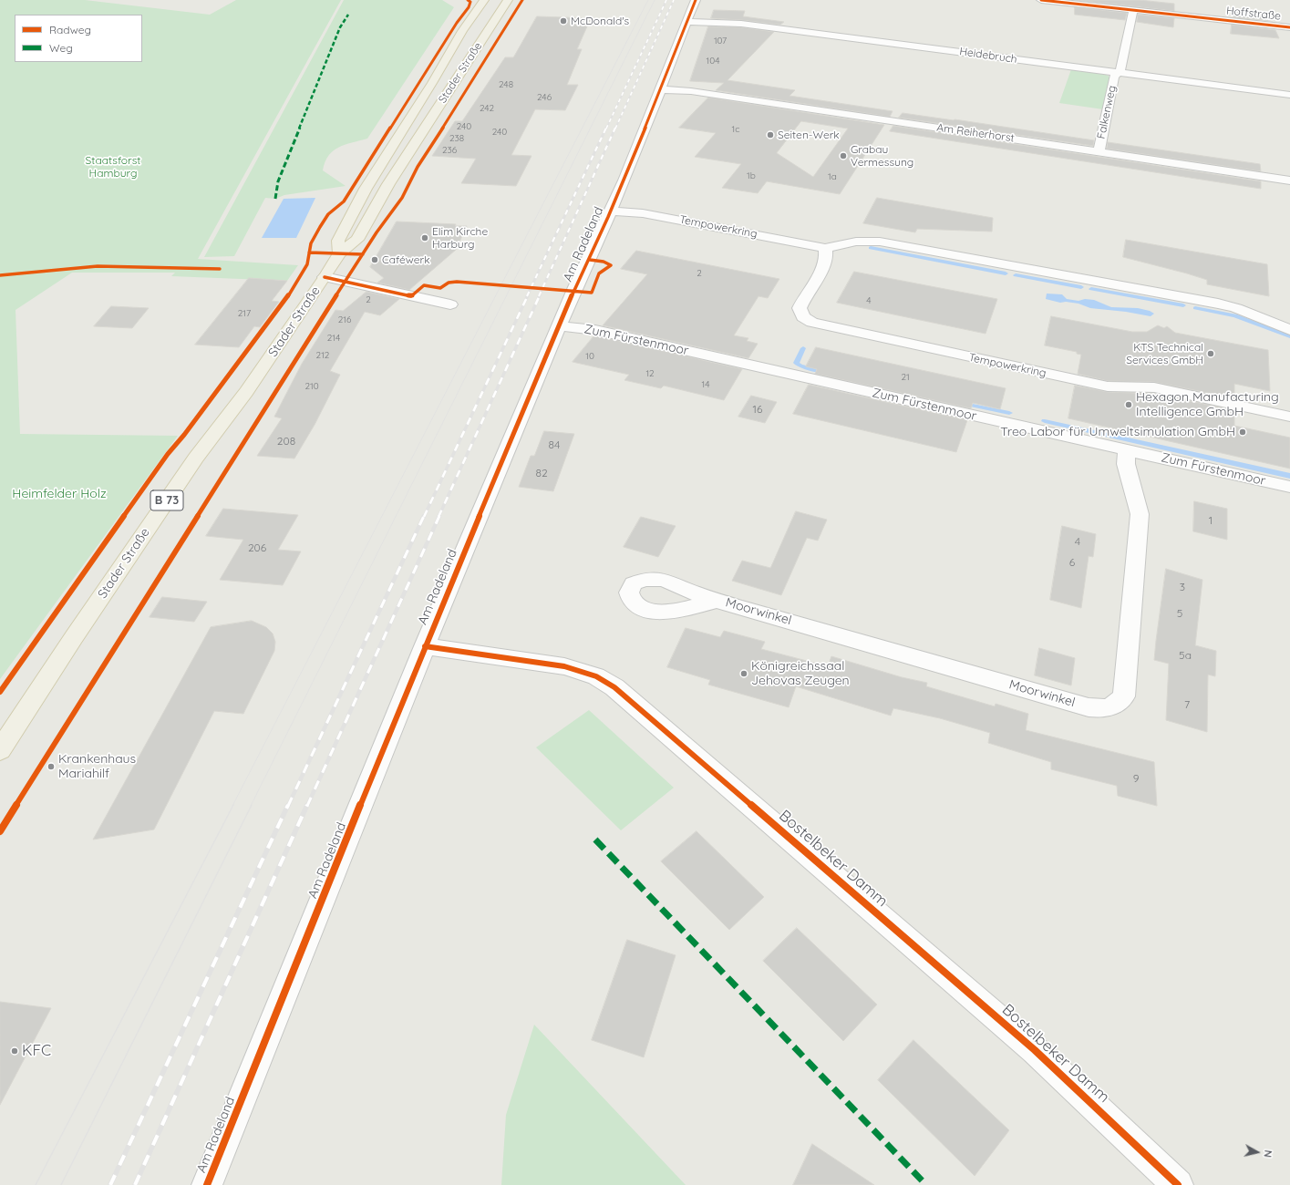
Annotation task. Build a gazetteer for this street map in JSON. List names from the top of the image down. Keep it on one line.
{"streets":{"main road":["Stader Straße","B 73"],"street":["Hoffstraße","Heidebruch","Falkenweg","Am Reiherhorst","Tempowerkring","Am Radeland","Zum Fürstenmoor","Moorwinkel","Bostelbeker Damm"]},"crossings":[["Hoffstraße","Falkenweg"],["Heidebruch","Falkenweg"],["Heidebruch","Am Radeland"],["Falkenweg","Am Reiherhorst"],["Am Reiherhorst","Am Radeland"],["Tempowerkring","Am Radeland"],["Am Radeland","Zum Fürstenmoor"],["Am Radeland","Bostelbeker Damm"],["Zum Fürstenmoor","Moorwinkel"]],"parks":["Staatsforst Hamburg","Heimfelder Holz"],"places":["McDonald's","Seiten-Werk","Grabau Vermessung","Elim Kirche Harburg","Caféwerk","KTS Technical Services GmbH","Hexagon Manufacturing Intelligence GmbH","Treo Labor für Umweltsimulation GmbH","Königreichssaal Jehovas Zeugen","Krankenhaus Mariahilf","KFC"],"house_numbers":["107","104","248","246","242","240","1c","240","238","236","1b","1a","2","2","4","217","216","214","212","10","12","21","14","210","16","208","84","82","1","4","206","6","3","5","5a","7","9"],"legend":["Radweg","Weg"],"north":"right"}
